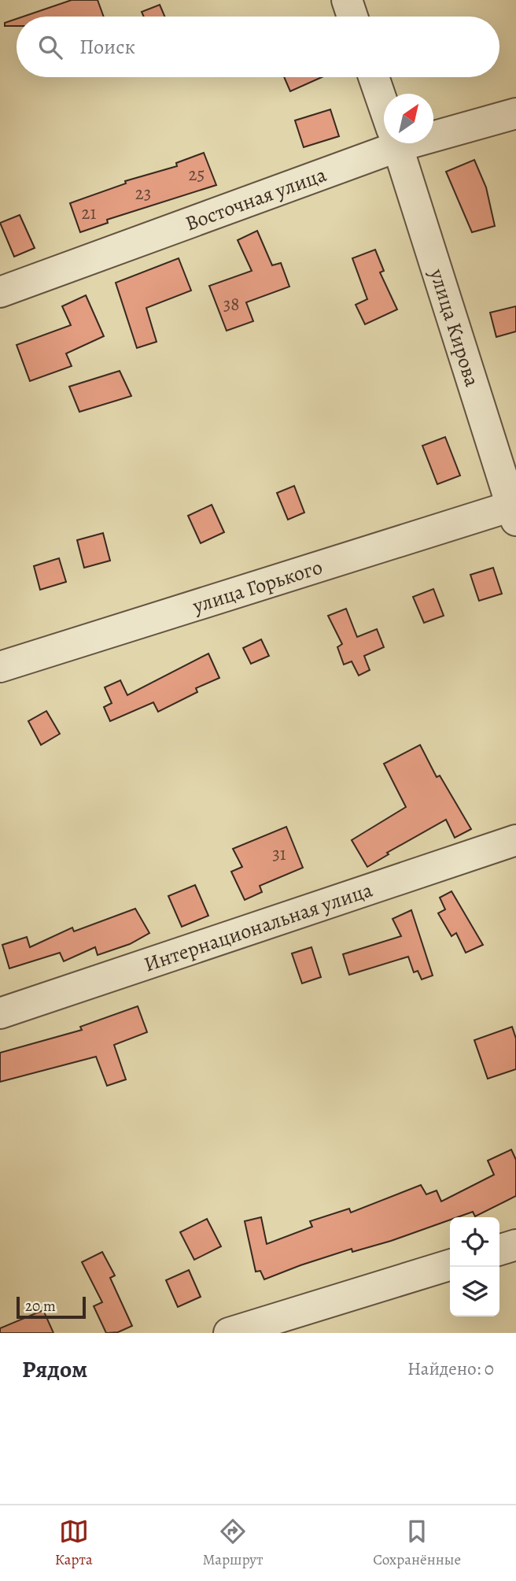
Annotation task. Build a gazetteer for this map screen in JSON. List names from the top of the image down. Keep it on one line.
{"streets":{"street":["Восточная улица","улица Кирова","улица Горького","Интернациональная улица"]},"crossings":[["улица Кирова","улица Горького"]],"house_numbers":["25","23","21","38","31"],"scale_bar":"20 m","north":"top right","page":{"search":"Поиск","scale":"20 m","heading":["Рядом","Найдено: 0"],"nav":["Карта","Маршрут","Сохранённые"]}}
